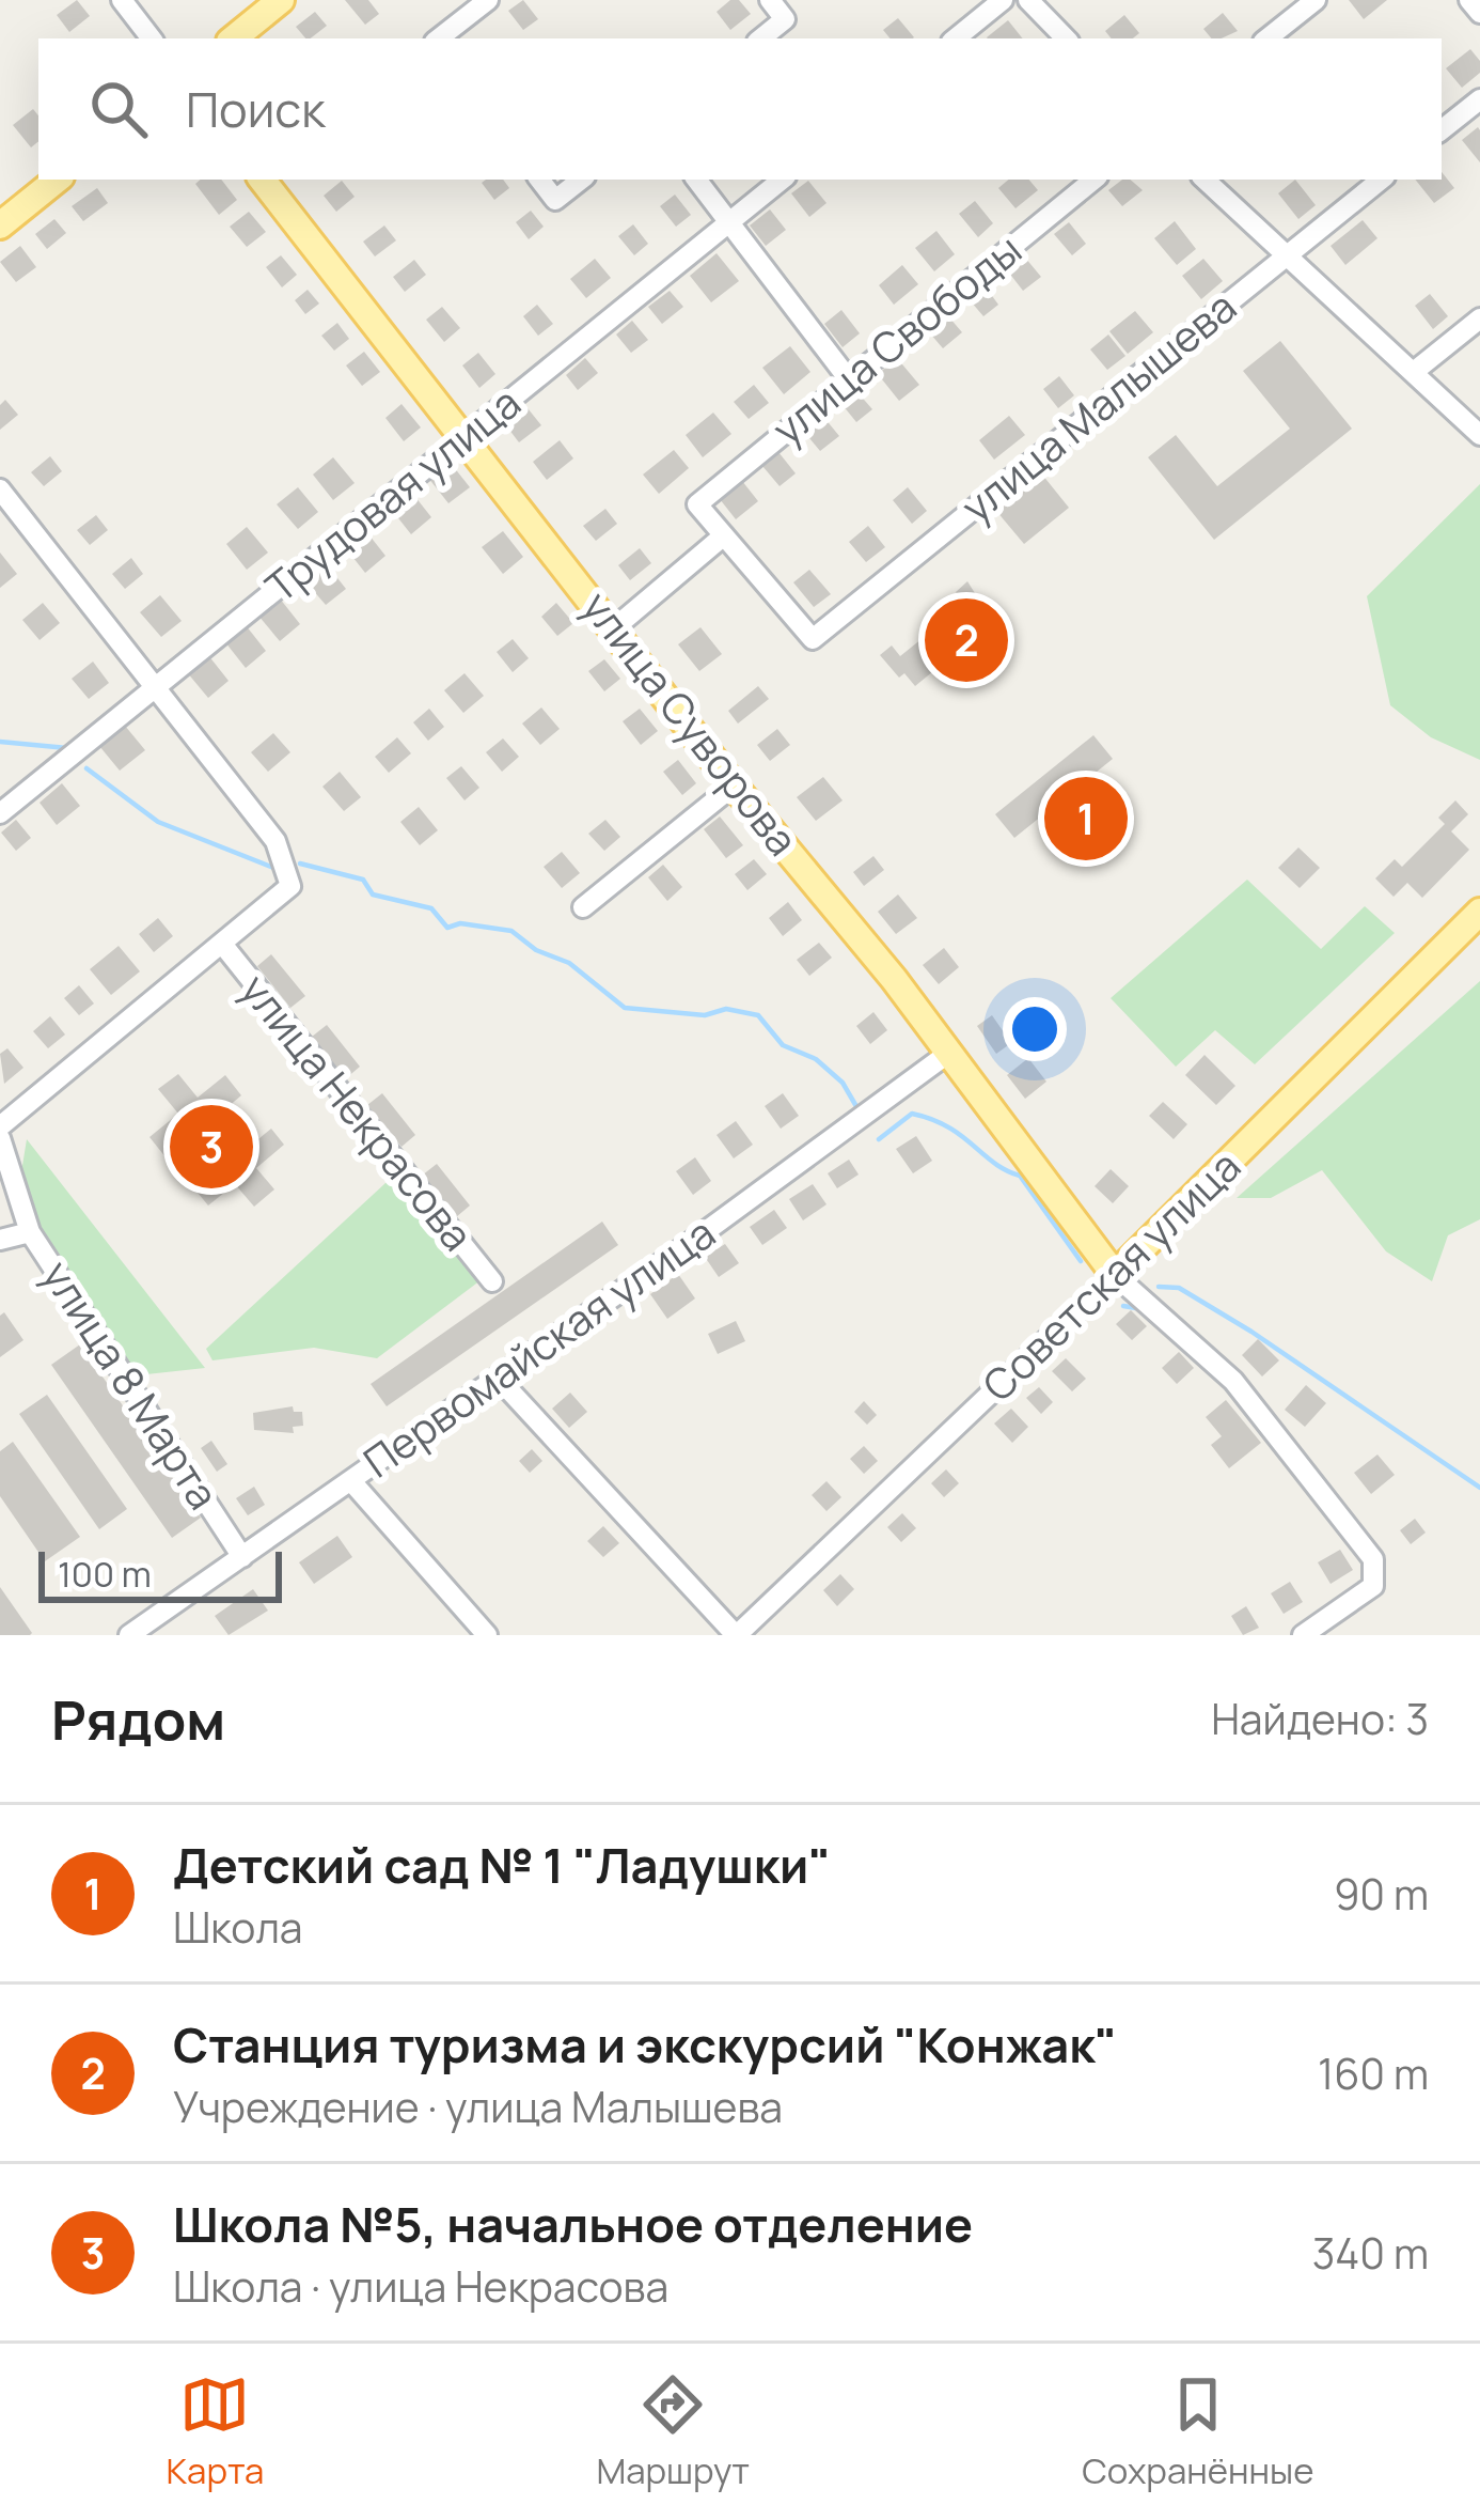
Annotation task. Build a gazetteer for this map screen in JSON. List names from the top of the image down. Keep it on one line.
{"streets":{"main road":["улица Суворова","Советская улица"],"street":["улица Свободы","улица Малышева","Трудовая улица","улица Некрасова","Первомайская улица","улица 8 Марта"]},"crossings":[["улица Свободы","улица Малышева"],["Трудовая улица","улица Суворова"],["улица Суворова","Советская улица"],["улица Суворова","Первомайская улица"],["Первомайская улица","улица 8 Марта"]],"scale_bar":"100 m","page":{"search":"Поиск","pins":["2","1","3"],"scale":"100 m","heading":["Рядом","Найдено: 3"],"list":[{"mark":"1","name":"Детский сад № 1 \"Ладушки\"","note":"Школа","value":"90 m"},{"mark":"2","name":"Станция туризма и экскурсий \"Конжак\"","note":"Учреждение · улица Малышева","value":"160 m"},{"mark":"3","name":"Школа №5, начальное отделение","note":"Школа · улица Некрасова","value":"340 m"}],"nav":["Карта","Маршрут","Сохранённые"]}}
